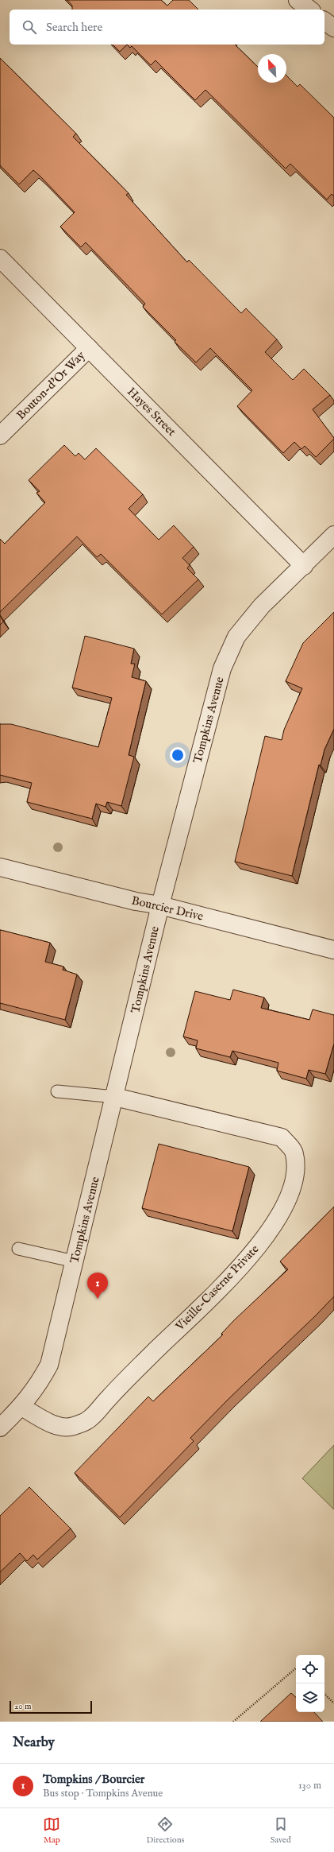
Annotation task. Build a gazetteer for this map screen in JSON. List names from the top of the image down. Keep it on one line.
{"streets":{"street":["Bouton-d'Or Way","Hayes Street","Tompkins Avenue","Bourcier Drive","Vieille-Caserne Private"]},"crossings":[["Bouton-d'Or Way","Hayes Street"],["Hayes Street","Tompkins Avenue"],["Tompkins Avenue","Bourcier Drive"],["Tompkins Avenue","Vieille-Caserne Private"]],"scale_bar":"20 m","north":"top left","page":{"search":"Search here","pins":"1","scale":"20 m","heading":"Nearby","list":[{"mark":"1","name":"Tompkins / Bourcier","note":"Bus stop · Tompkins Avenue","value":"130 m"}],"nav":["Map","Directions","Saved"]}}
